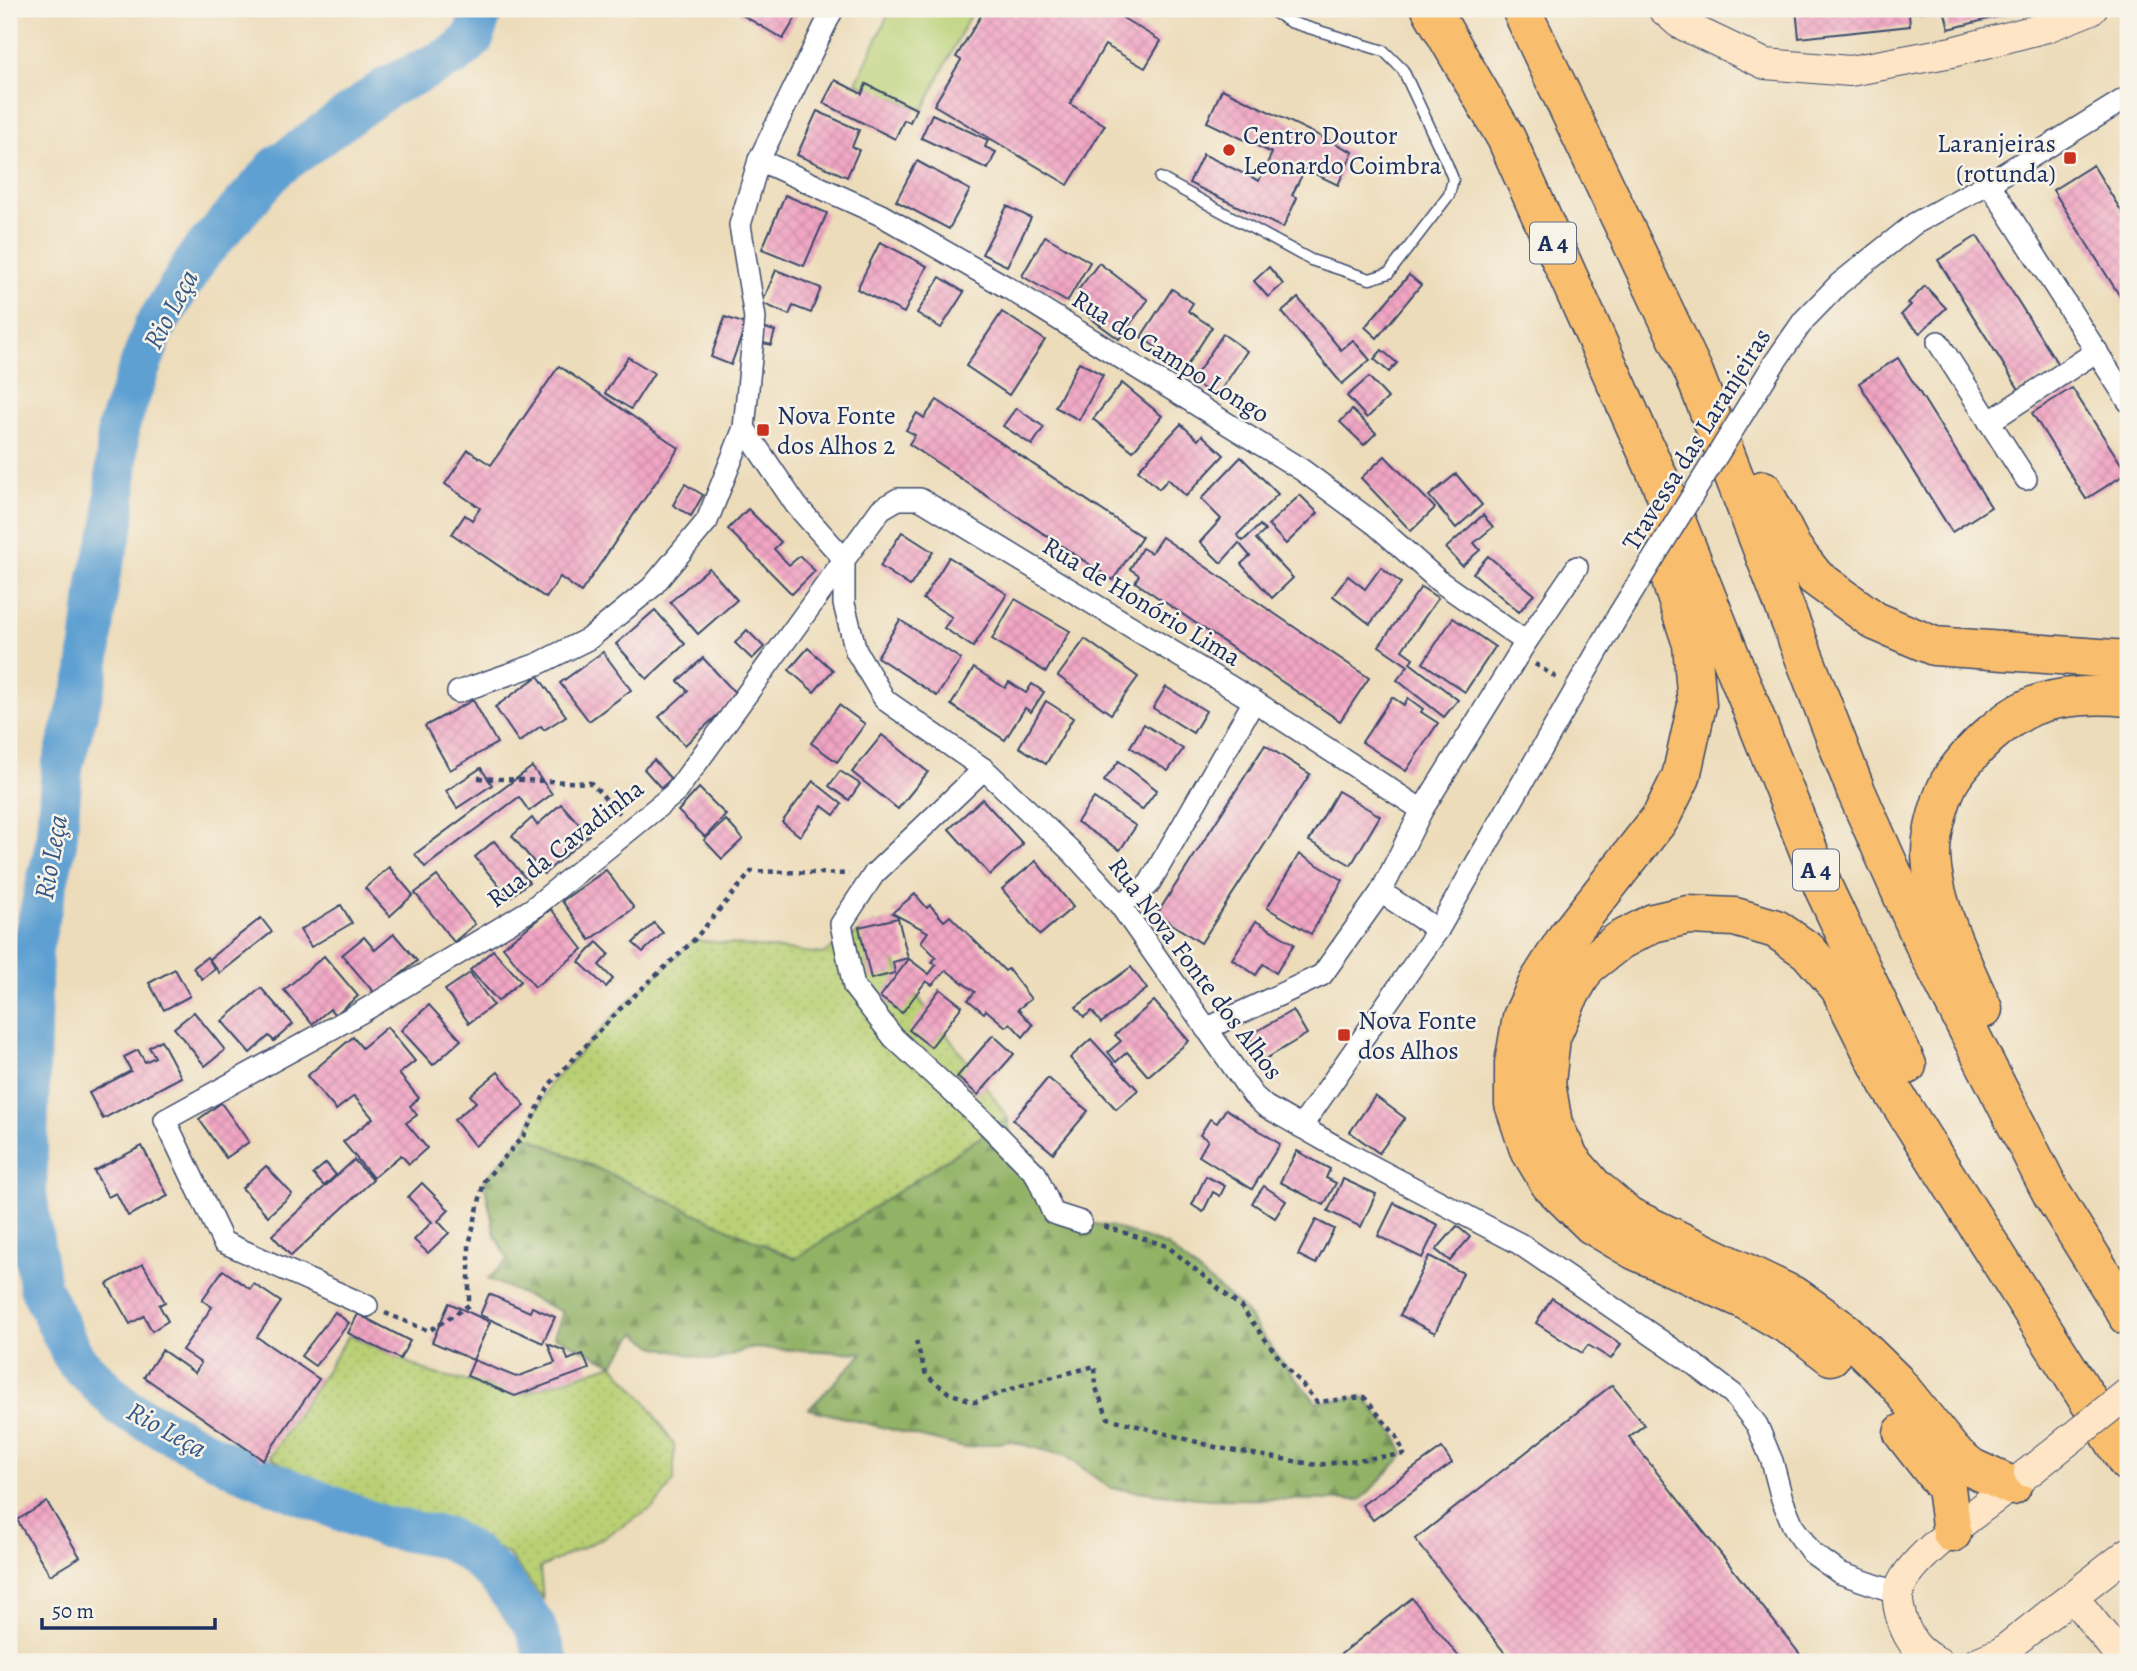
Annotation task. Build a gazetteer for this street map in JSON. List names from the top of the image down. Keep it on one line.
{"streets":{"highway":["A 4"],"street":["Rua do Campo Longo","Travessa das Laranjeiras","Rua de Honório Lima","Rua da Cavadinha","Rua Nova Fonte dos Alhos"]},"crossings":[["Travessa das Laranjeiras","Rua Nova Fonte dos Alhos"],["Rua de Honório Lima","Rua da Cavadinha"],["Rua de Honório Lima","Rua Nova Fonte dos Alhos"],["Rua da Cavadinha","Rua Nova Fonte dos Alhos"]],"water":["Rio Leça"],"places":{"other":["Centro Doutor Leonardo Coimbra"],"transit":["Laranjeiras (rotunda)","Nova Fonte dos Alhos 2","Nova Fonte dos Alhos"]},"scale_bar":"50 m"}
